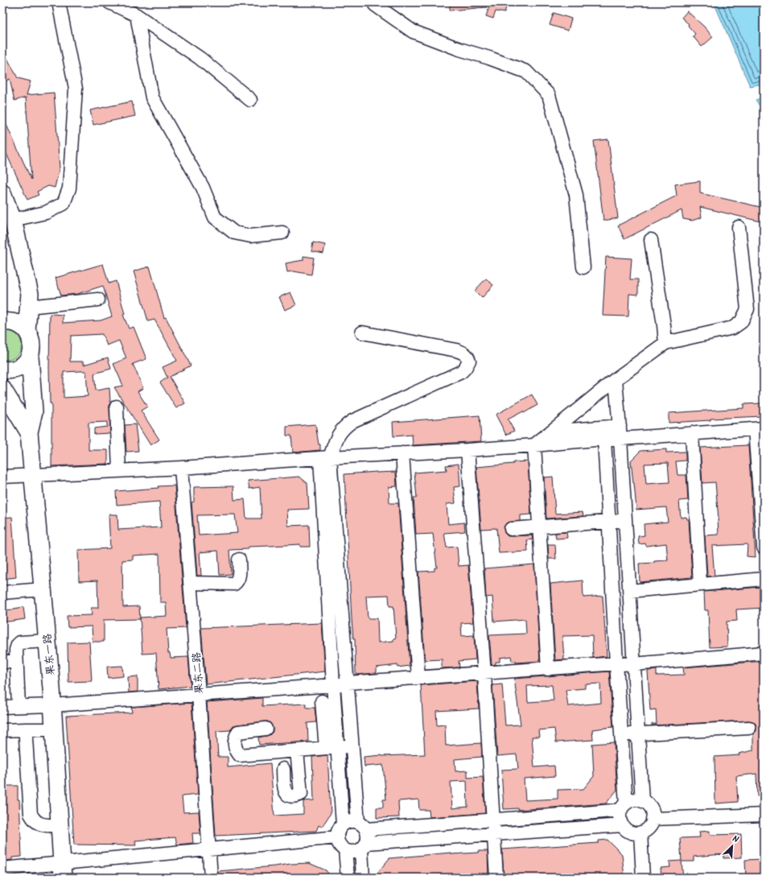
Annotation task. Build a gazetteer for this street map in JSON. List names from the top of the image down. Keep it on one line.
{"streets":{"main road":["果东一路"],"street":["果东二路"]},"north":"top right"}
